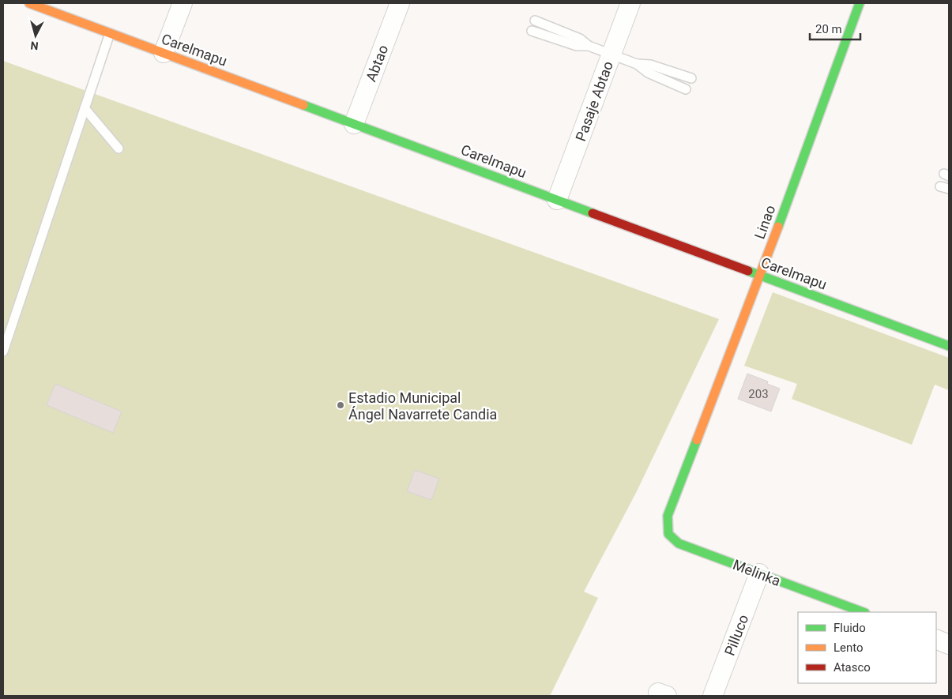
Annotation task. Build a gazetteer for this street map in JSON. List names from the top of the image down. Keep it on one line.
{"streets":{"street":["Carelmapu","Abtao","Pasaje Abtao","Linao","Melinka","Pilluco"]},"crossings":[["Carelmapu","Abtao"],["Carelmapu","Pasaje Abtao"],["Carelmapu","Linao"],["Linao","Melinka"],["Melinka","Pilluco"]],"places":["Estadio Municipal Ángel Navarrete Candia"],"house_numbers":["203"],"legend":["Fluido","Lento","Atasco"],"scale_bar":"20 m","north":"bottom"}
